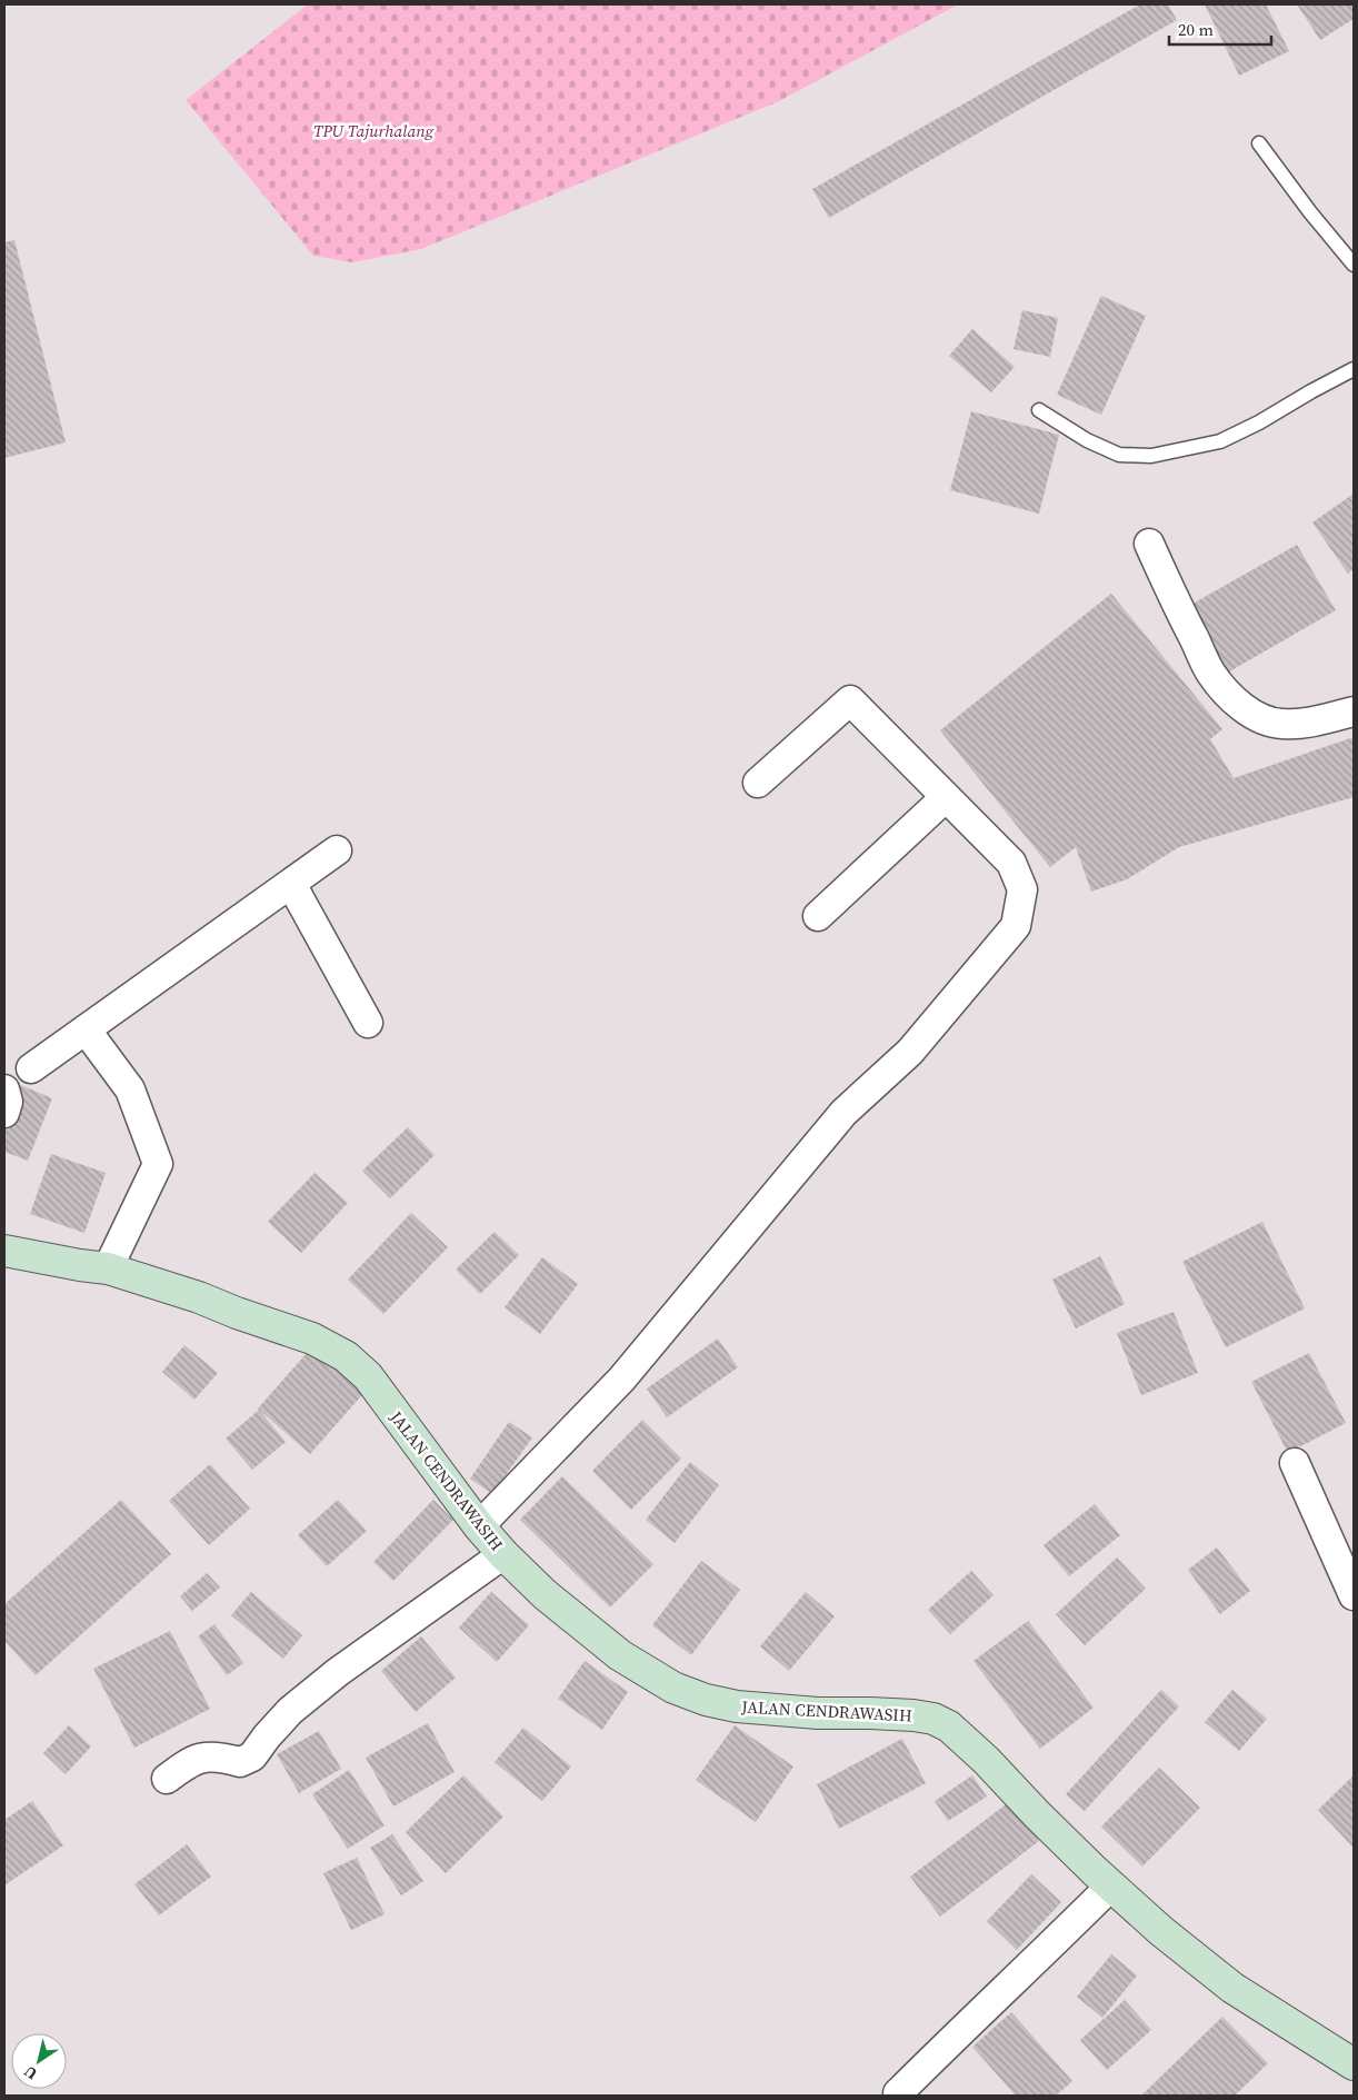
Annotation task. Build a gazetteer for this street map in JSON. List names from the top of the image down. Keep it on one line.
{"streets":{"street":["JALAN CENDRAWASIH"]},"parks":["TPU Tajurhalang"],"scale_bar":"20 m","north":"bottom left"}
